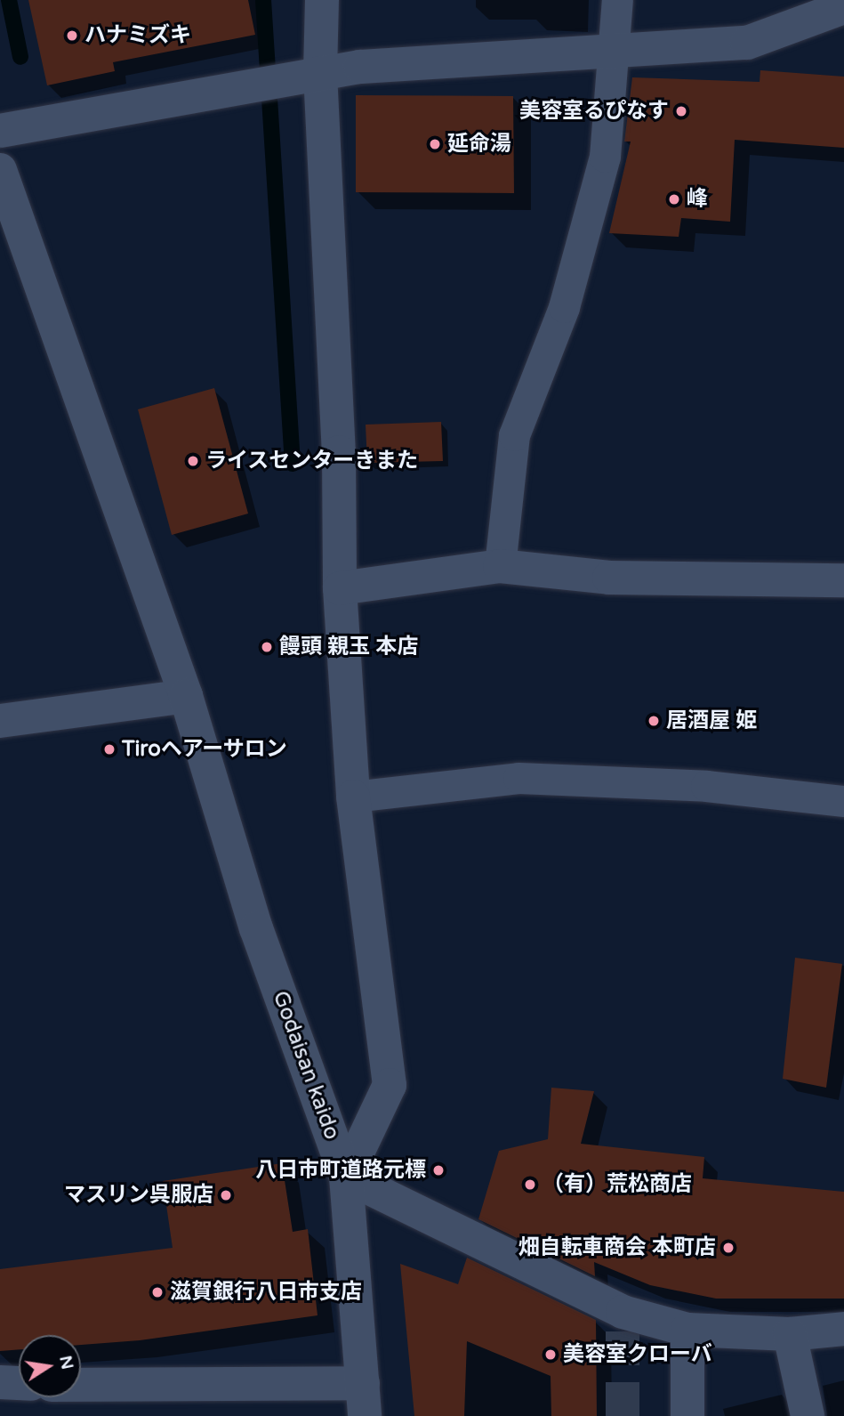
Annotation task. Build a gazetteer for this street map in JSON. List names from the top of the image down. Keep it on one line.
{"streets":{"street":["Godaisan kaido"]},"places":["ハナミズキ","美容室るぴなす","延命湯","峰","ライスセンターきまた","饅頭 親玉 本店","居酒屋 姫","Tiroヘアーサロン","八日市町道路元標","（有）荒松商店","マスリン呉服店","畑自転車商会 本町店","滋賀銀行八日市支店","美容室クローバ"],"north":"right"}
